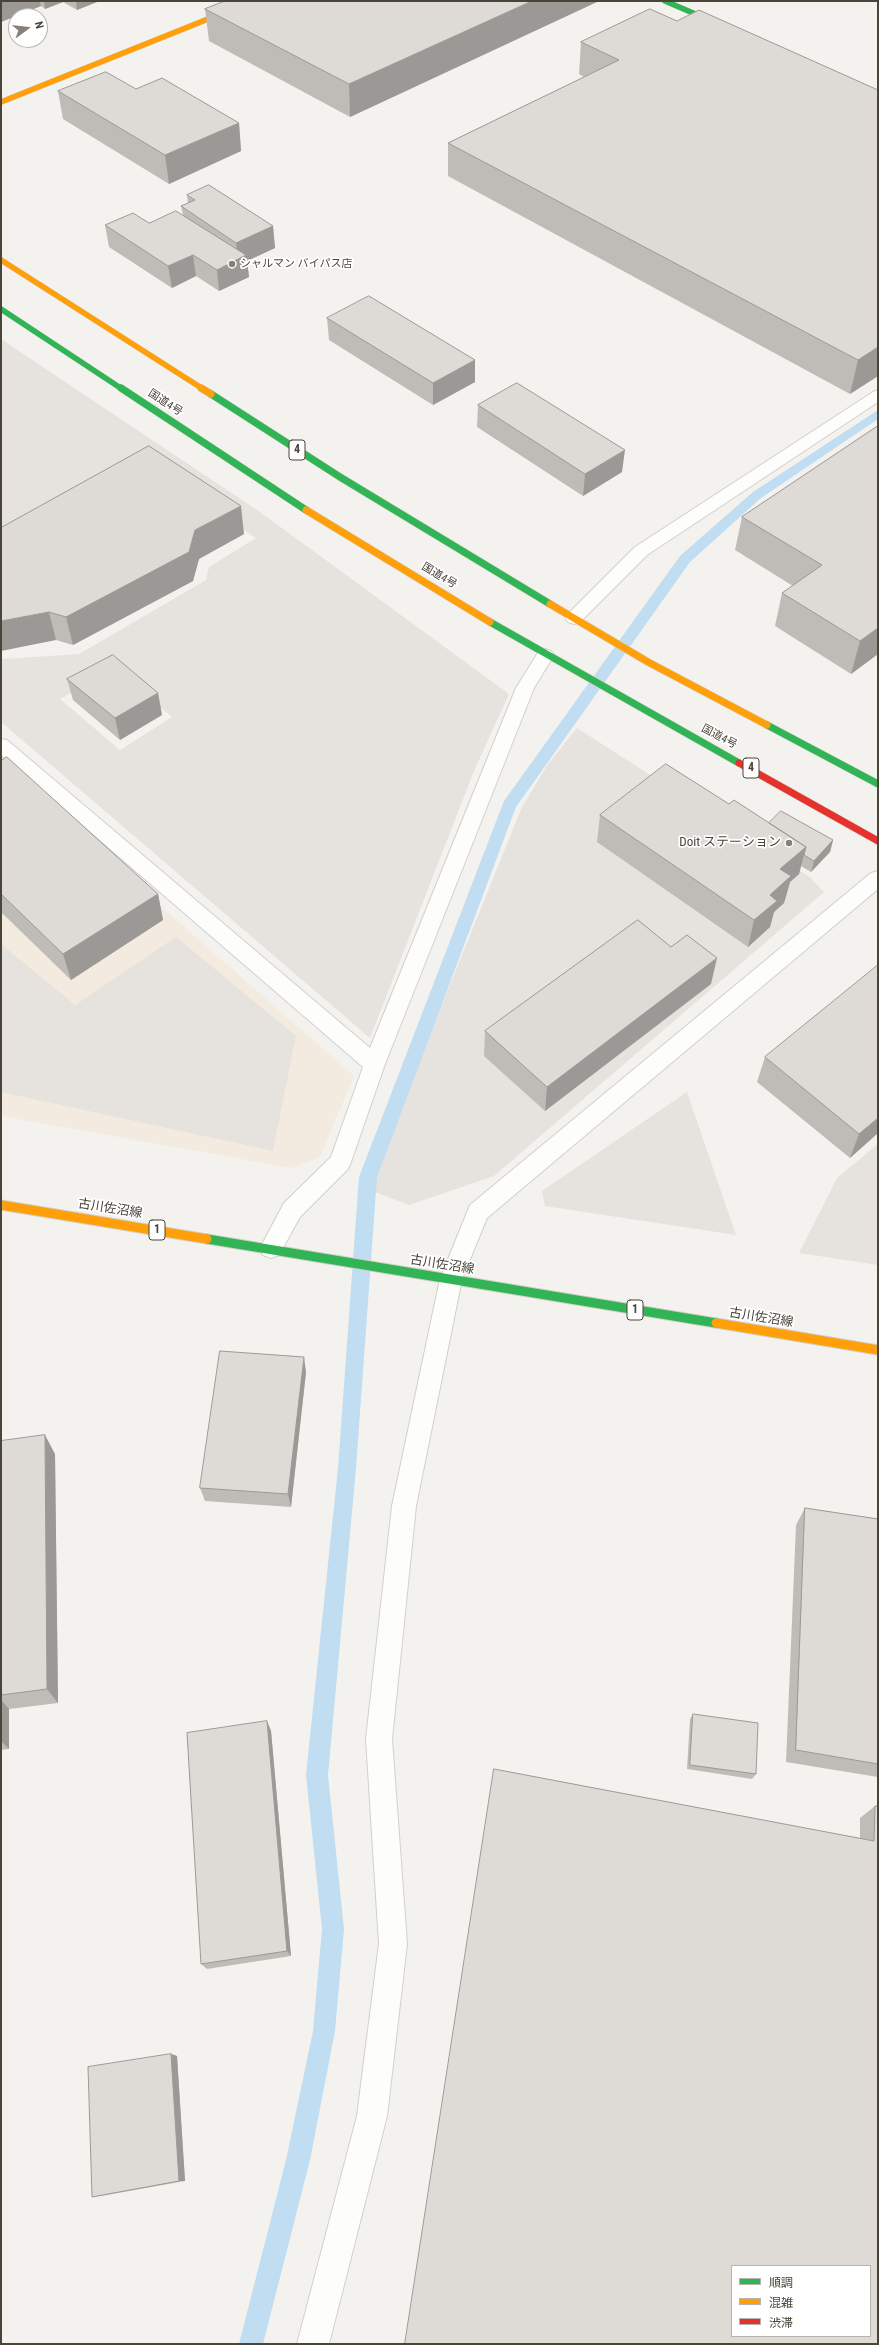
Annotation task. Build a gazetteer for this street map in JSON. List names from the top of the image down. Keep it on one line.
{"streets":{"main road":["国道4号","4","古川佐沼線","1"]},"places":["シャルマン バイパス店","Doit ステーション"],"legend":["順調","混雑","渋滞"],"north":"right"}
